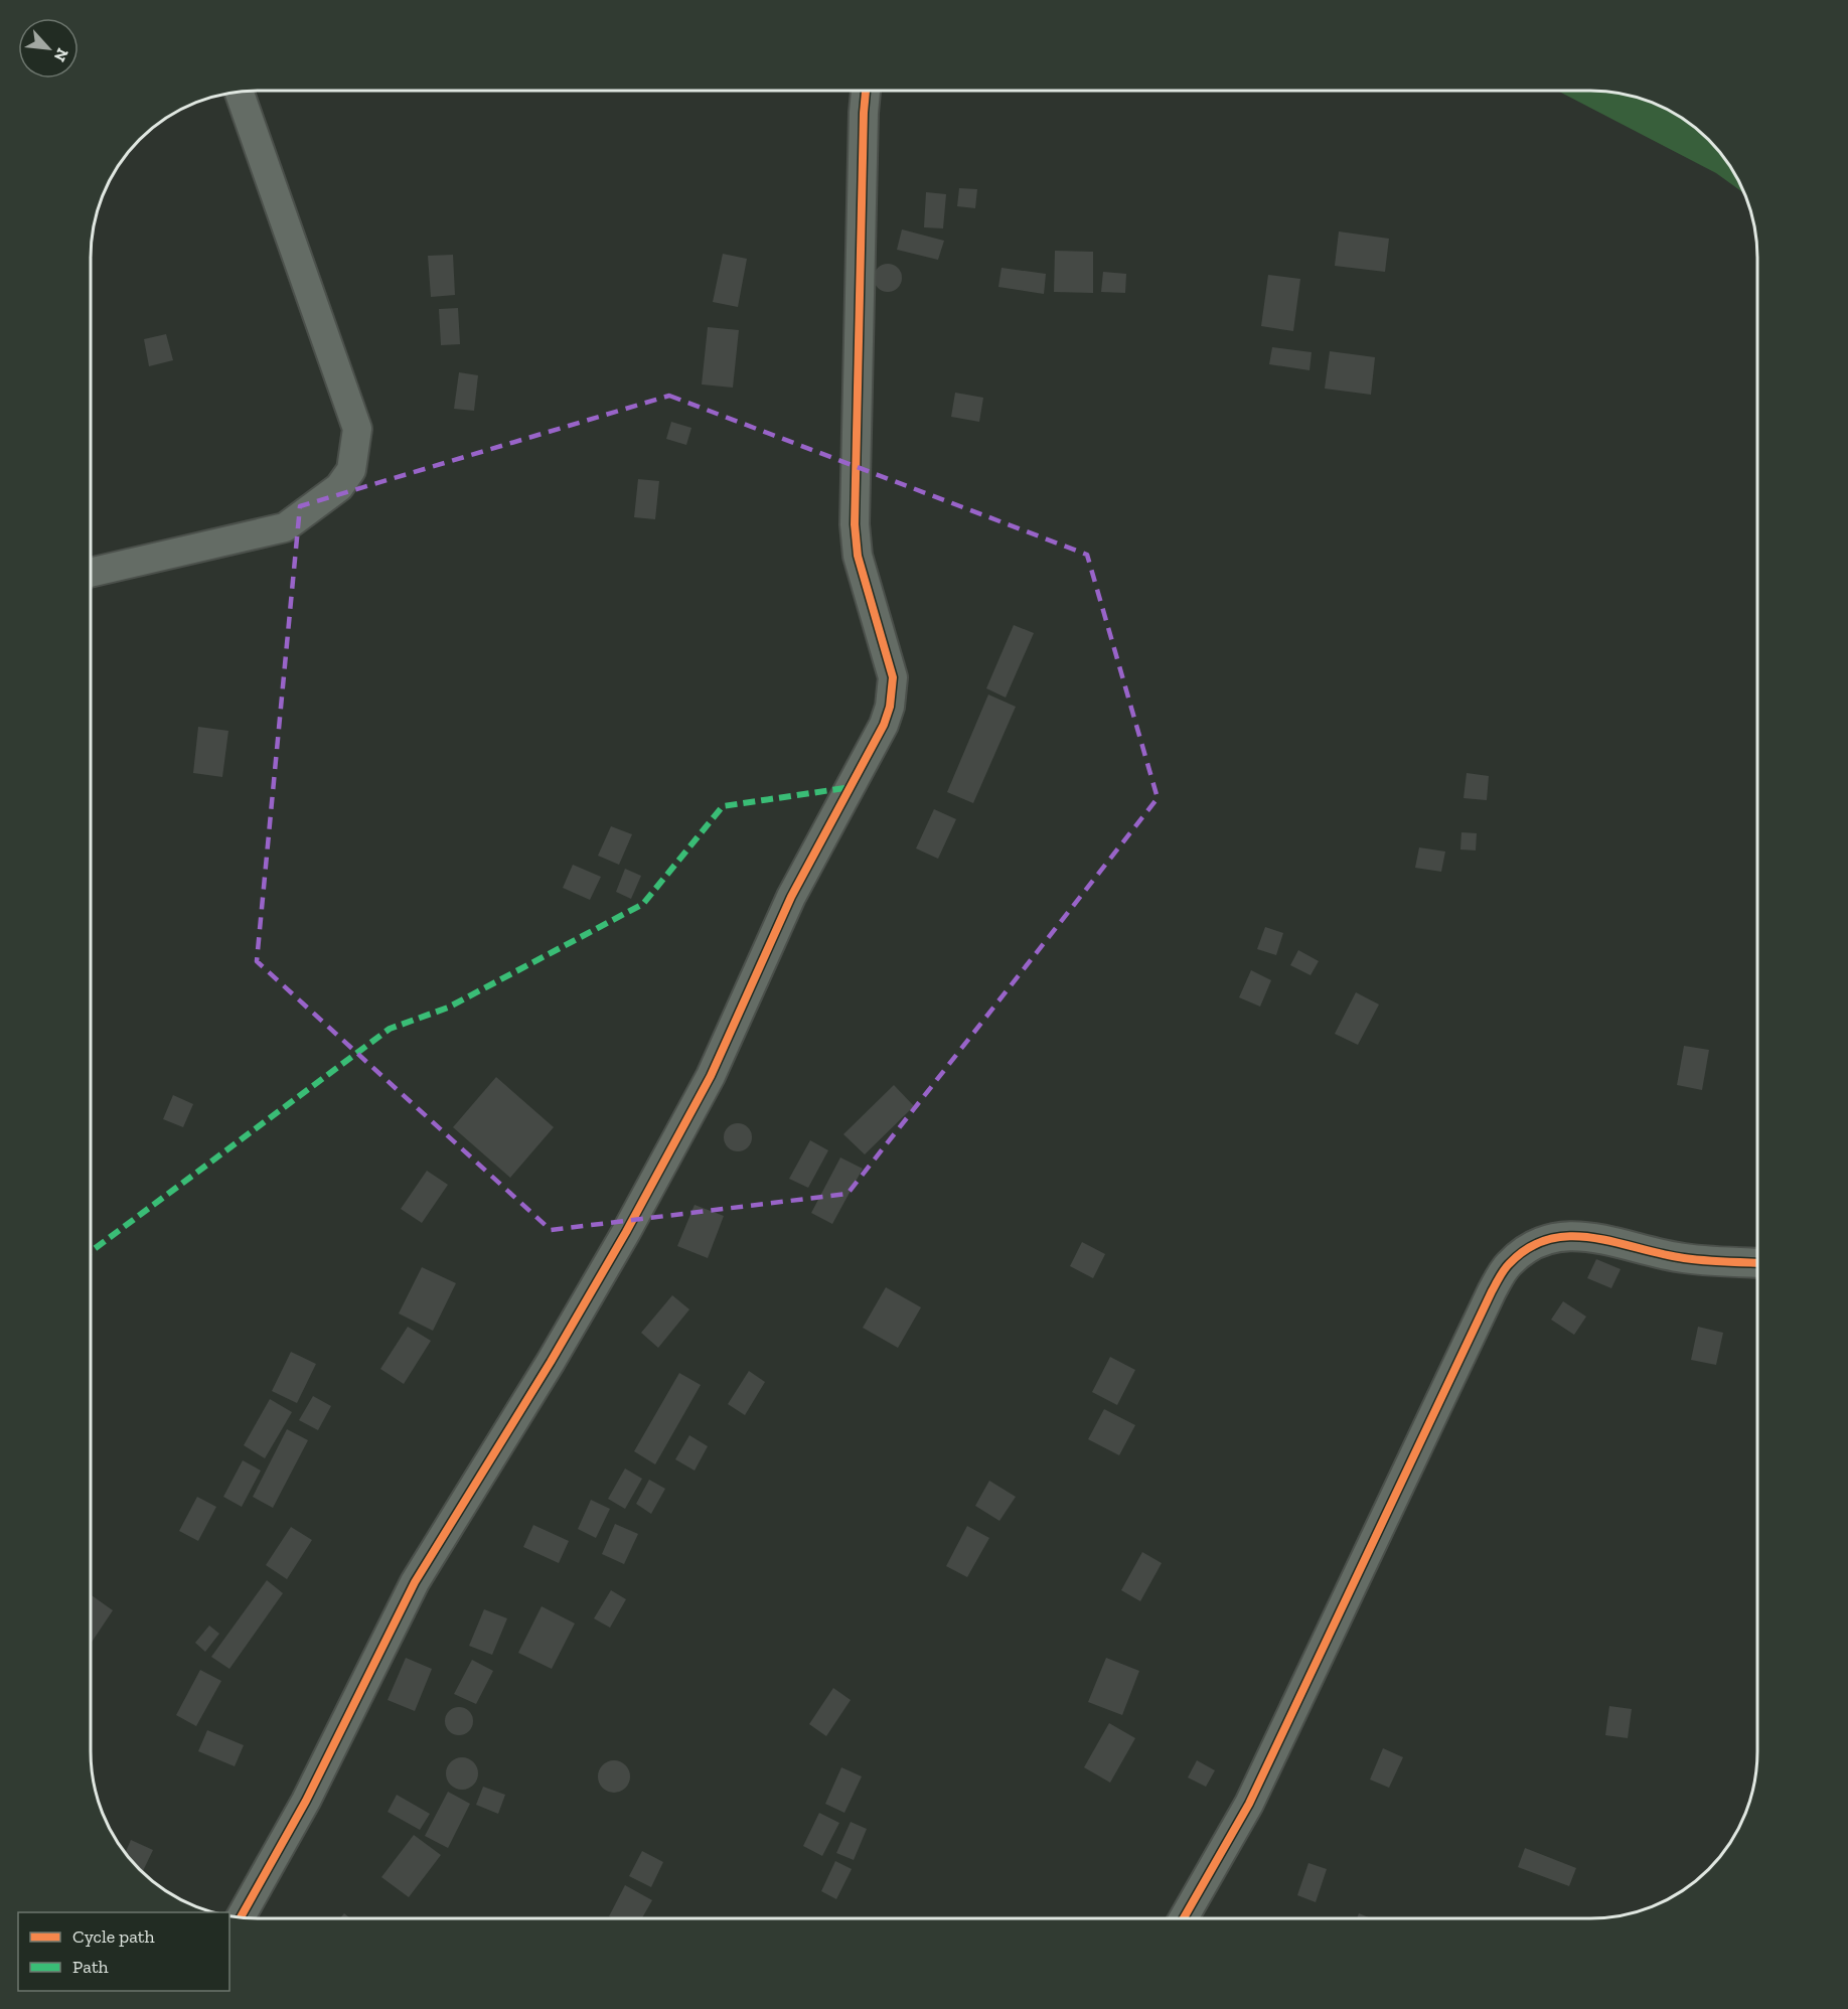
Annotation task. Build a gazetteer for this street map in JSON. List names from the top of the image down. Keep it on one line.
{"legend":["Cycle path","Path"],"north":"bottom right"}
